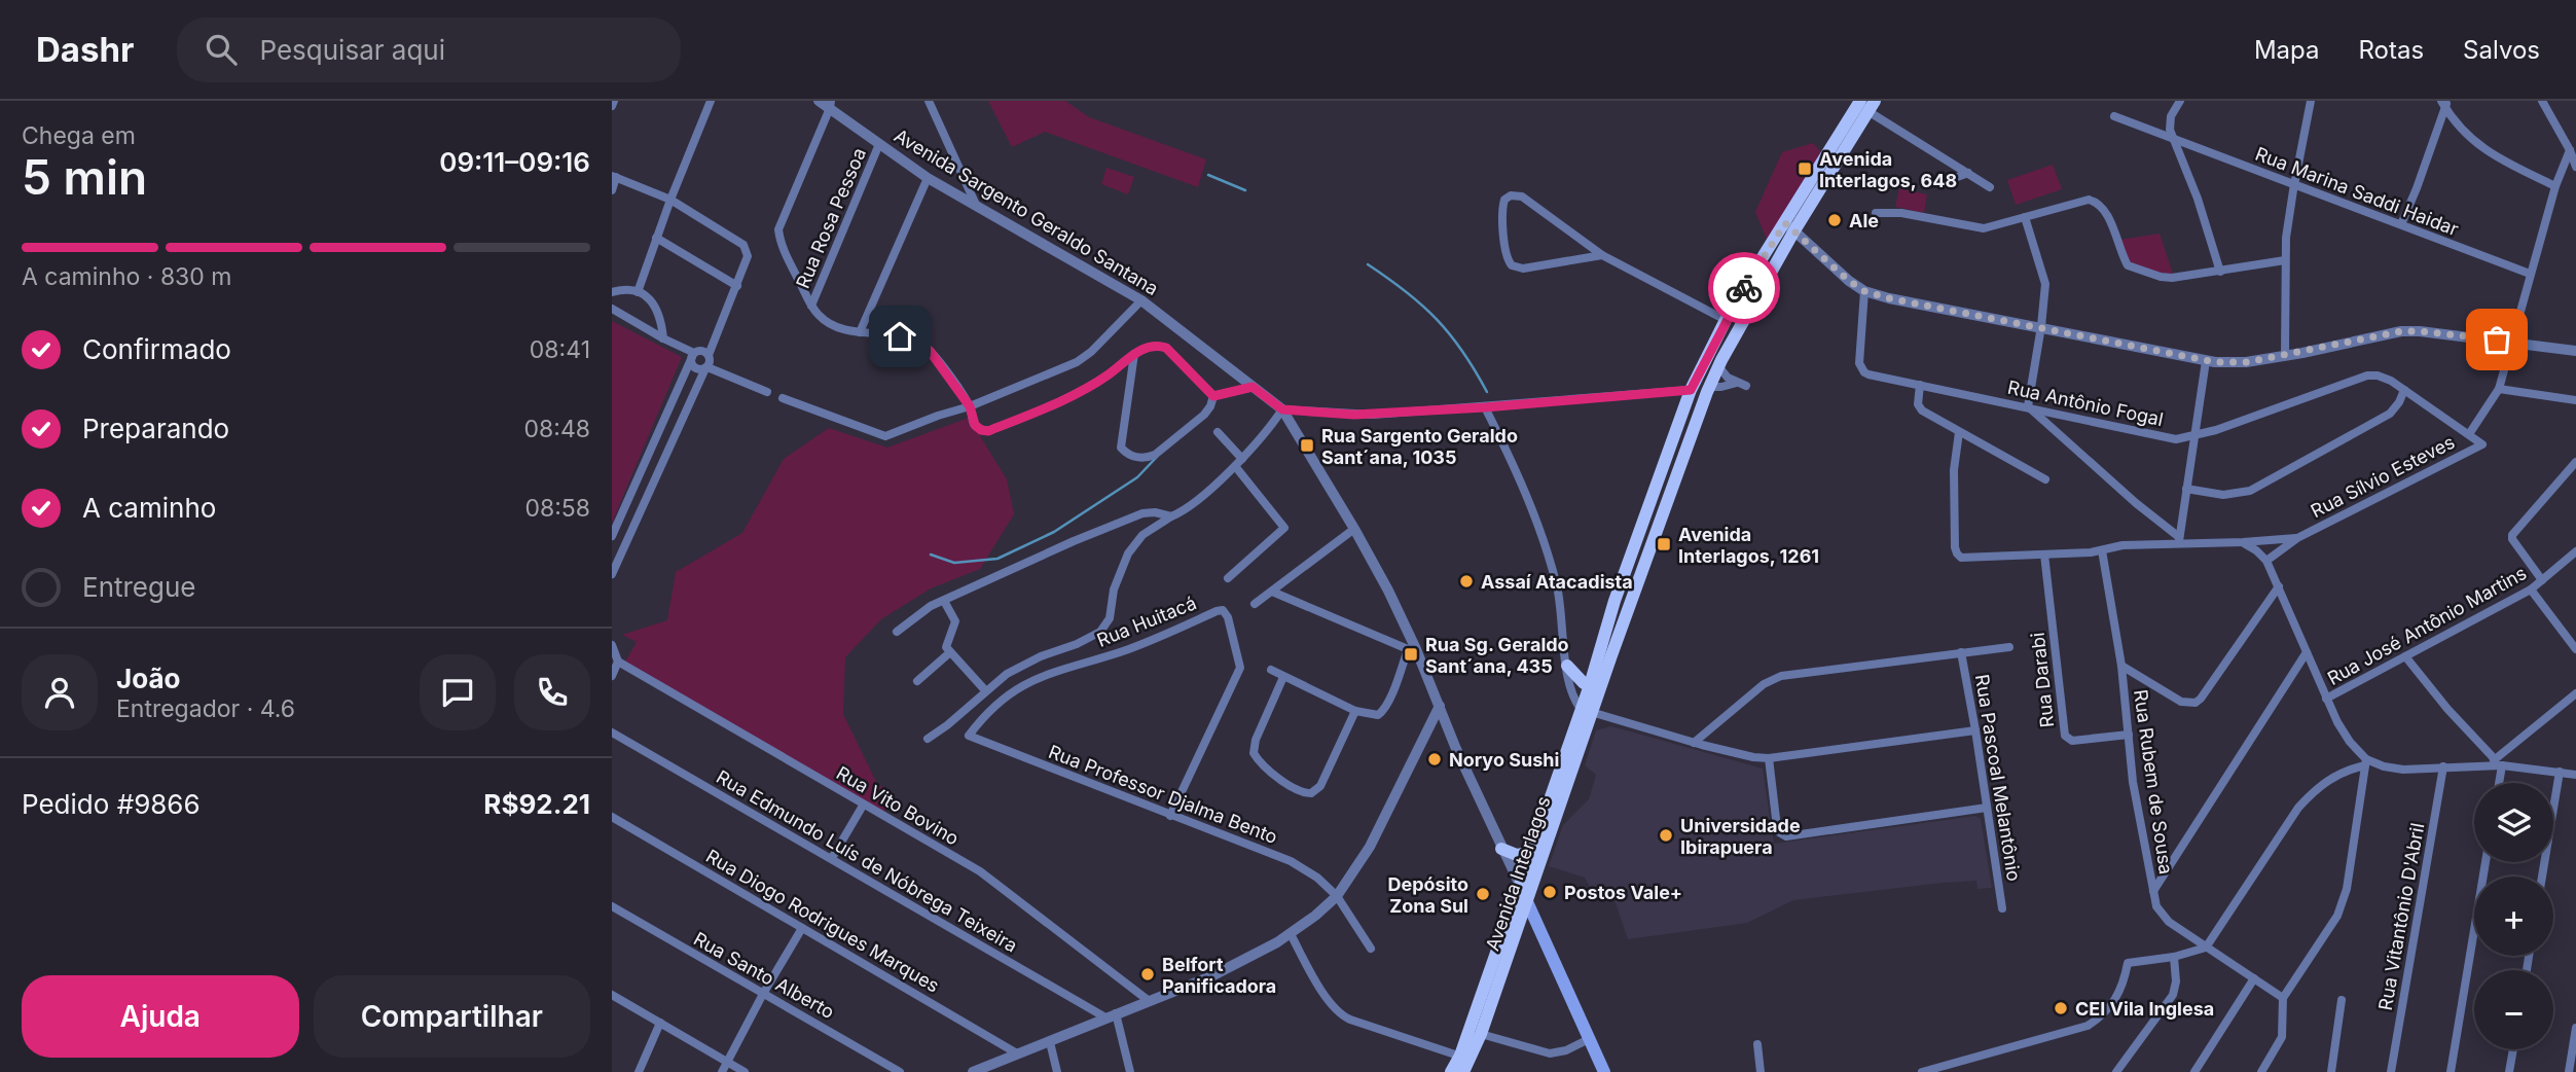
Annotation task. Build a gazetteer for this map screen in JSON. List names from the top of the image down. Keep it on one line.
{"streets":{"main road":["Avenida Interlagos"],"street":["Rua Marina Saddi Haidar","Avenida Sargento Geraldo Santana","Rua Rosa Pessoa","Rua Antônio Fogal","Rua Sílvio Esteves","Rua Huitacá","Rua José Antônio Martins","Rua Darabi","Rua Pascoal Melantônio","Rua Rubem de Sousa","Rua Professor Djalma Bento","Rua Vito Bovino","Rua Edmundo Luís de Nóbrega Teixeira","Rua Vitantônio D'Abril","Rua Diogo Rodrigues Marques","Rua Santo Alberto"]},"crossings":[["Avenida Sargento Geraldo Santana","Rua Rosa Pessoa"],["Avenida Sargento Geraldo Santana","Avenida Interlagos"],["Rua Antônio Fogal","Rua Sílvio Esteves"],["Rua Huitacá","Rua Professor Djalma Bento"],["Rua Darabi","Rua Rubem de Sousa"]],"places":{"transit":["Avenida Interlagos, 648","Rua Sargento Geraldo Sant´ana, 1035","Avenida Interlagos, 1261","Rua Sg. Geraldo Sant´ana, 435"],"other":["Ale","Assaí Atacadista","Noryo Sushi","Universidade Ibirapuera","Postos Vale+","Depósito Zona Sul","Belfort Panificadora","CEI Vila Inglesa"]},"page":{"header":"Dashr","search":"Pesquisar aqui","nav":["Mapa","Rotas","Salvos"],"heading":["5 min","Chega em","09:11–09:16"],"panel":["João","Entregador · 4.6","Pedido #9866","R$92.21"],"bar":"A caminho · 830 m","list":[["Confirmado","08:41"],["Preparando","08:48"],["A caminho","08:58"],"Entregue"],"map_buttons":["+","−"],"buttons":["Ajuda","Compartilhar"]}}
